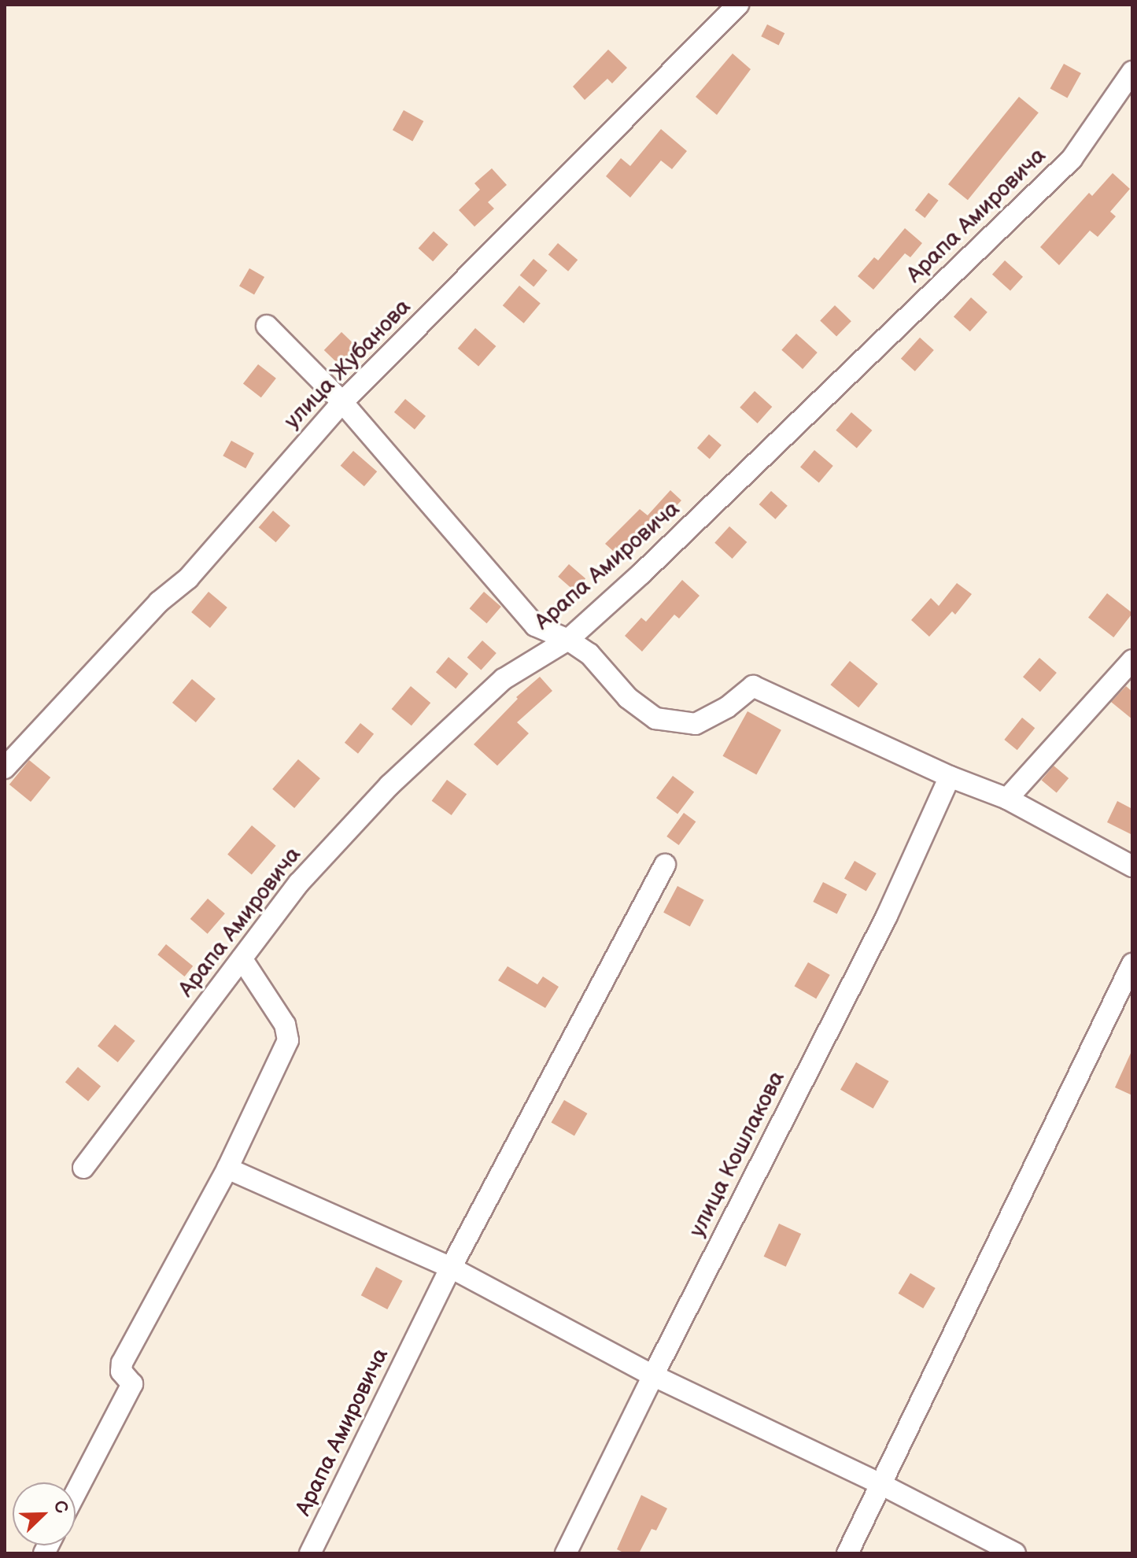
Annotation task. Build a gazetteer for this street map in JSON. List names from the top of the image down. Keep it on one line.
{"streets":{"street":["Арапа Амировича","улица Жубанова","улица Кошлакова"]},"north":"top right"}
